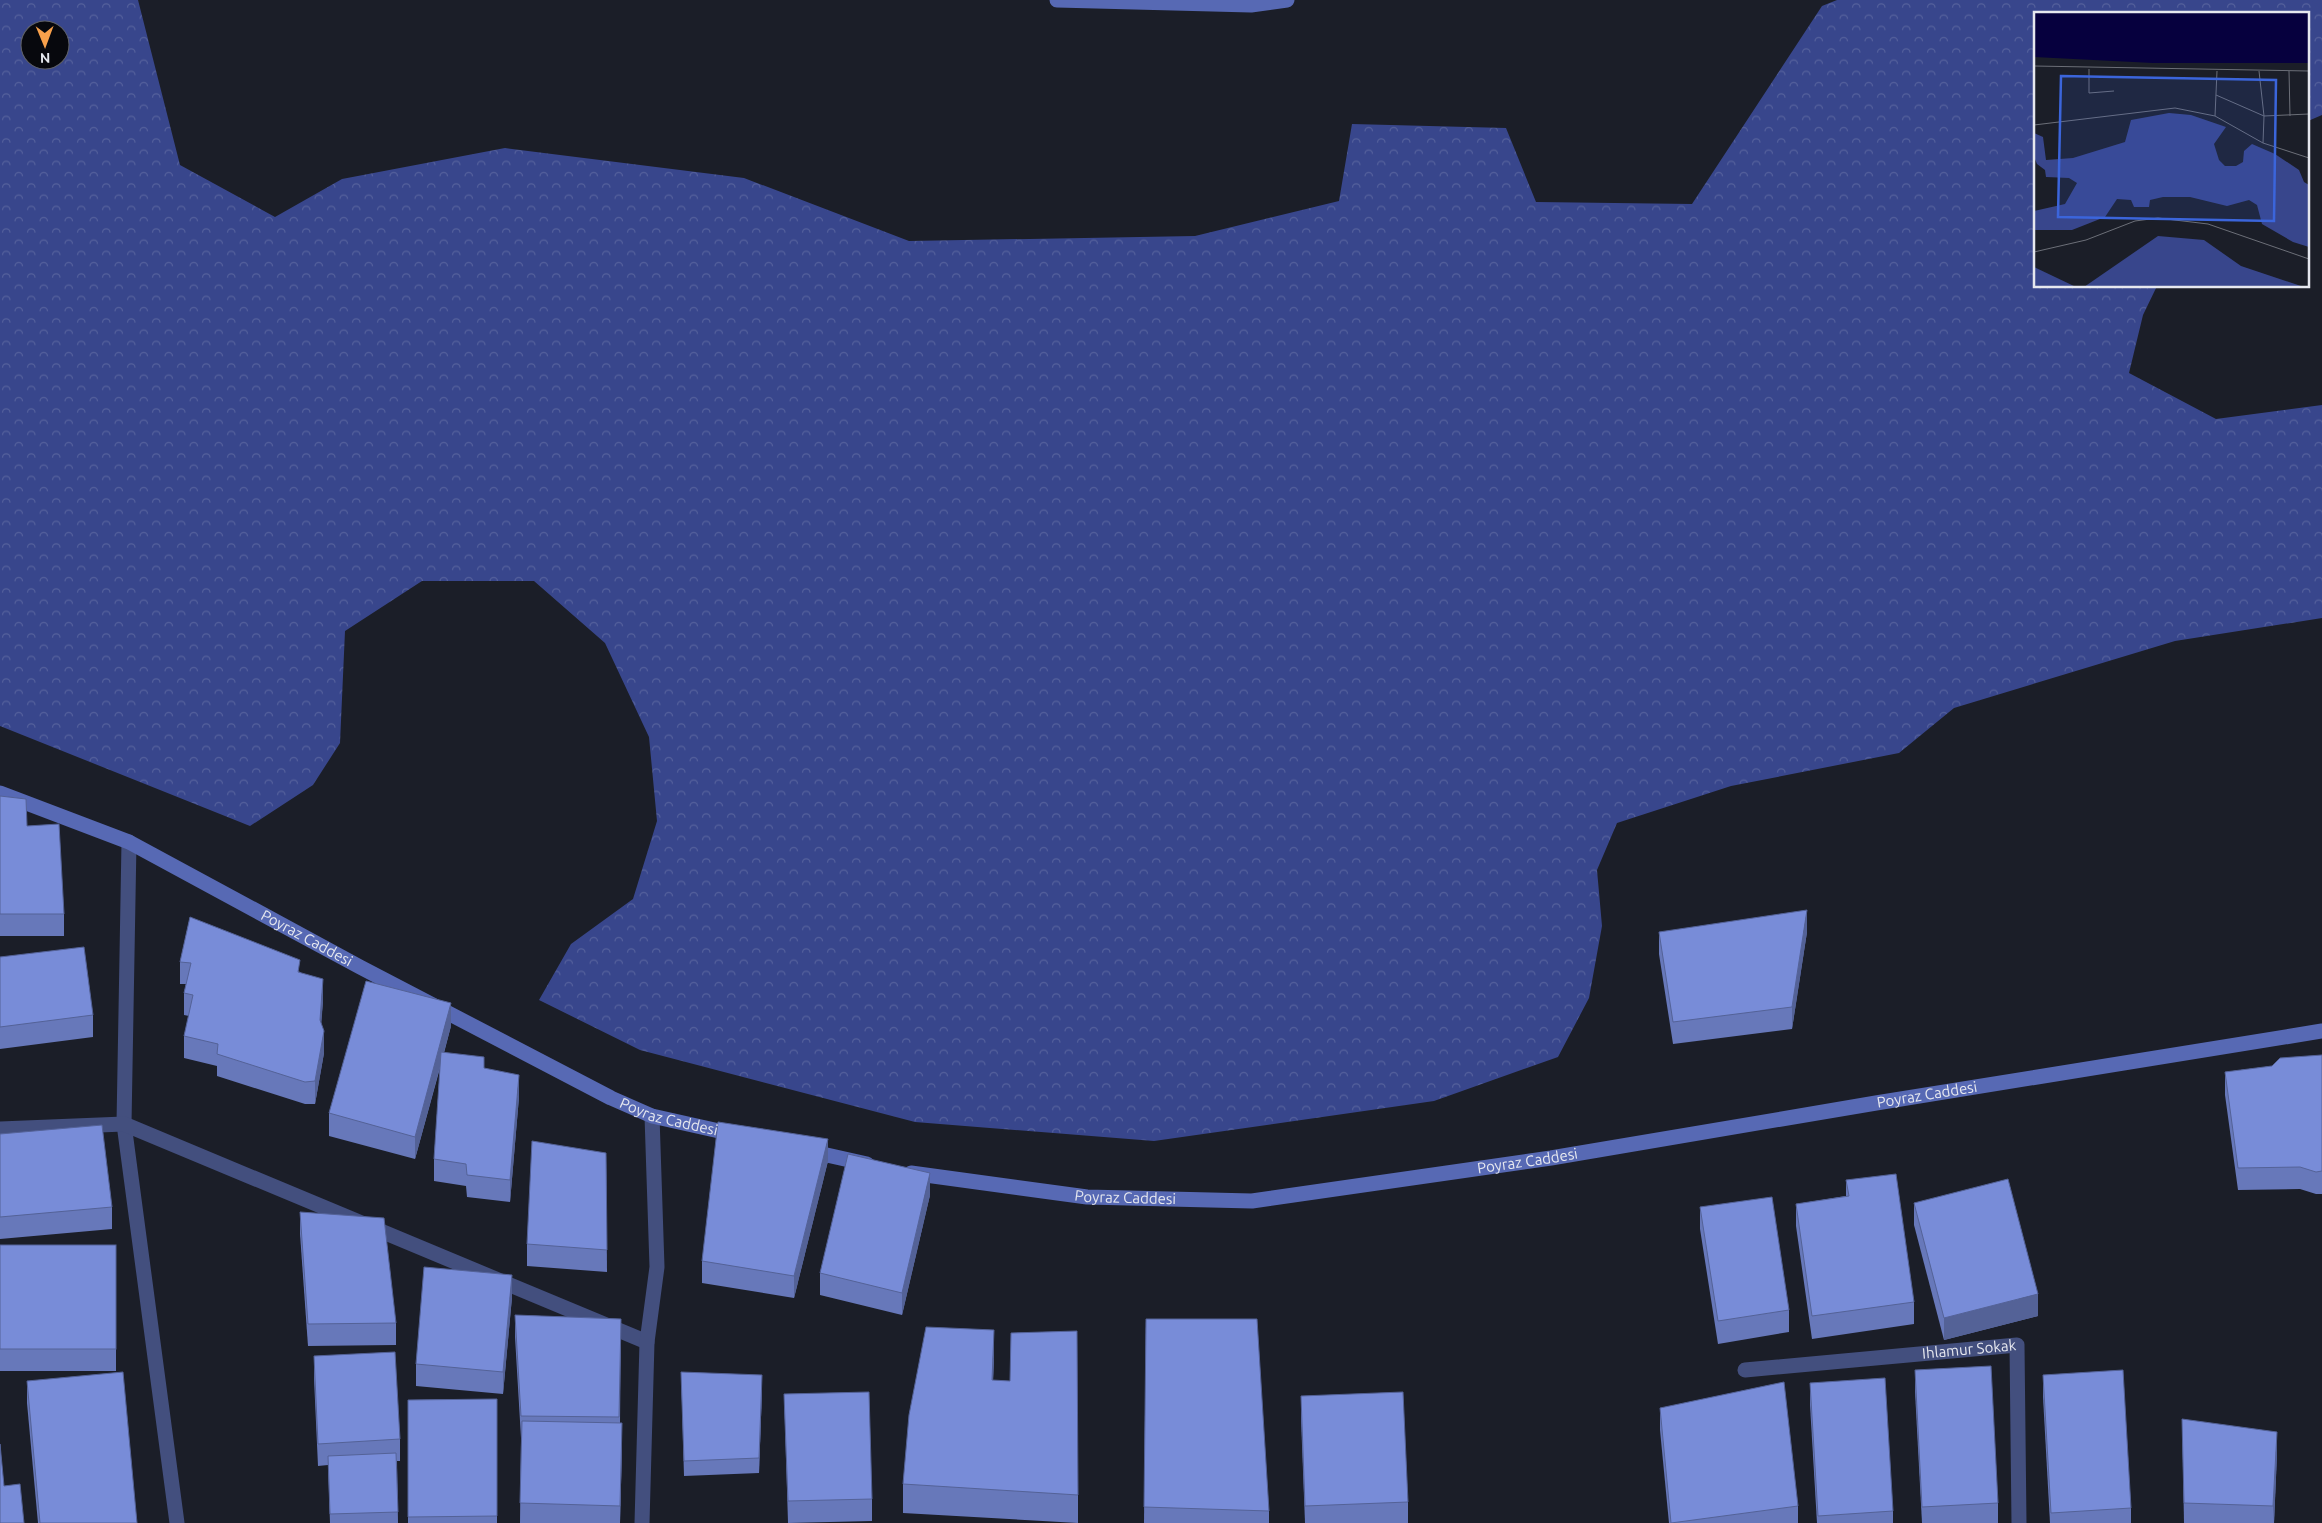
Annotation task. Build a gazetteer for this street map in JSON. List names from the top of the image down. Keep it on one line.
{"streets":{"street":["Poyraz Caddesi","Ihlamur Sokak"]},"north":"bottom"}
